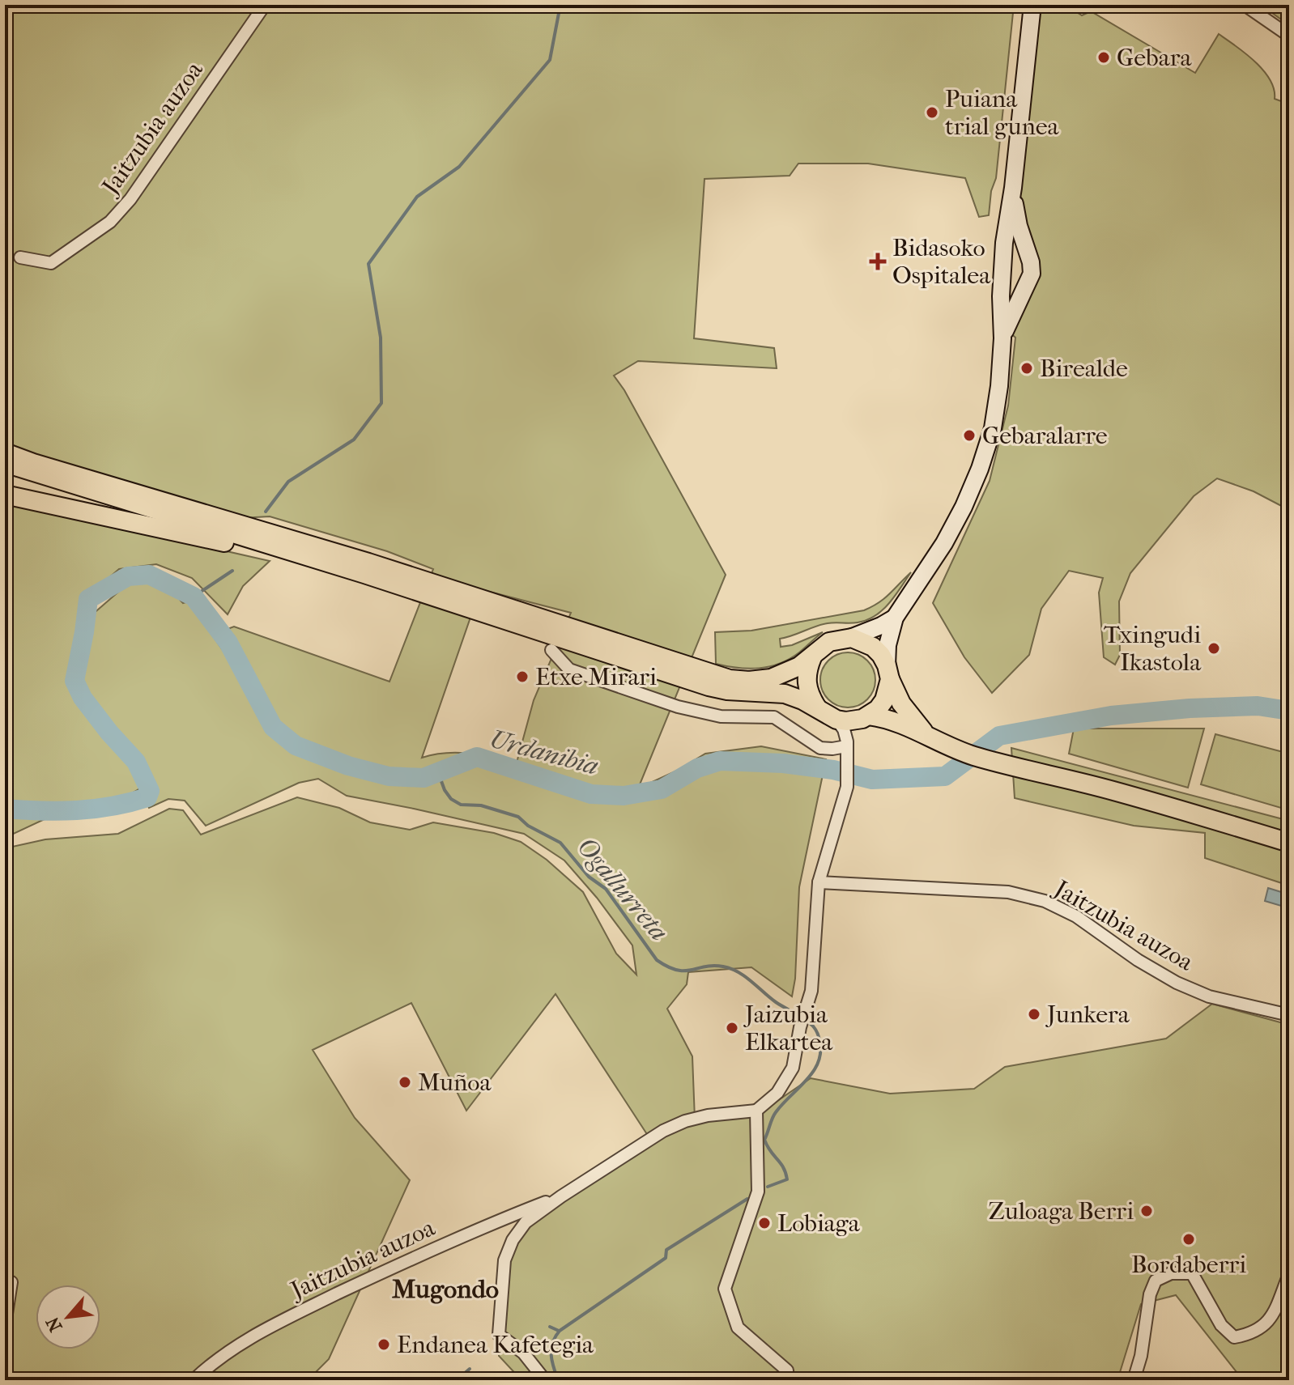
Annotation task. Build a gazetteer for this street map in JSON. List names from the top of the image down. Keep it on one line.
{"streets":{"street":["Jaitzubia auzoa"]},"districts":["Mugondo"],"water":["Urdanibia","Ogallurreta"],"places":{"other":["Gebara","Puiana trial gunea","Birealde","Gebaralarre","Txingudi Ikastola","Etxe Mirari","Junkera","Jaizubia Elkartea","Muñoa","Zuloaga Berri","Lobiaga","Bordaberri","Endanea Kafetegia"],"health":["Bidasoko Ospitalea"]},"north":"bottom left"}
